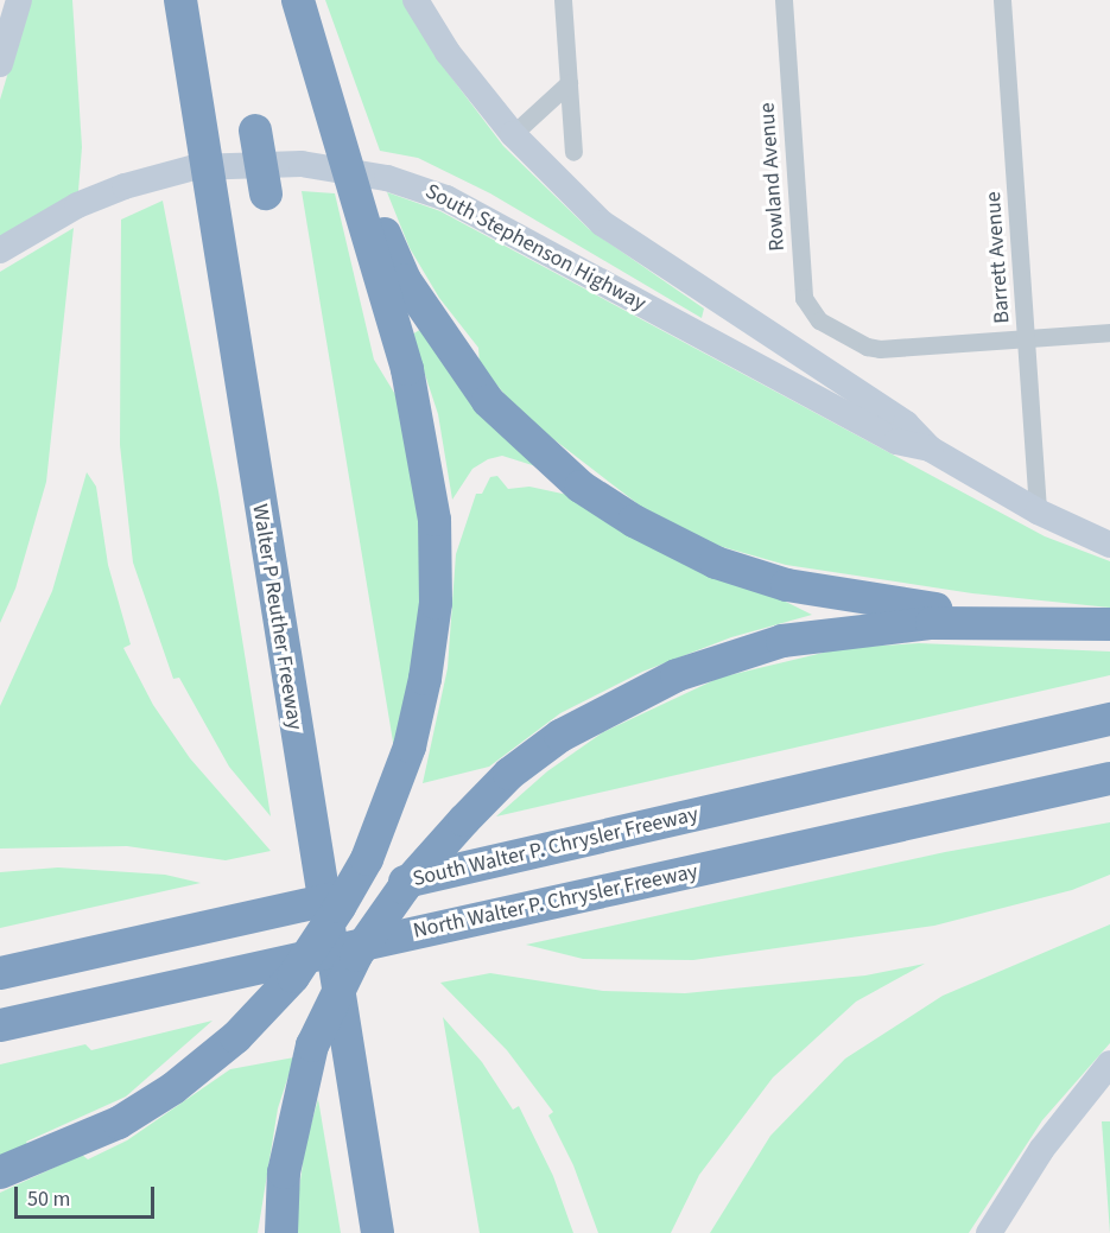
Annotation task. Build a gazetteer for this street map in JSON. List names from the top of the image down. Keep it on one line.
{"streets":{"highway":["Walter P Reuther Freeway","South Walter P. Chrysler Freeway","North Walter P. Chrysler Freeway"],"main road":["South Stephenson Highway"],"street":["Rowland Avenue","Barrett Avenue"]},"crossings":[["Rowland Avenue","Barrett Avenue"],["South Stephenson Highway","Barrett Avenue"]],"scale_bar":"50 m"}
